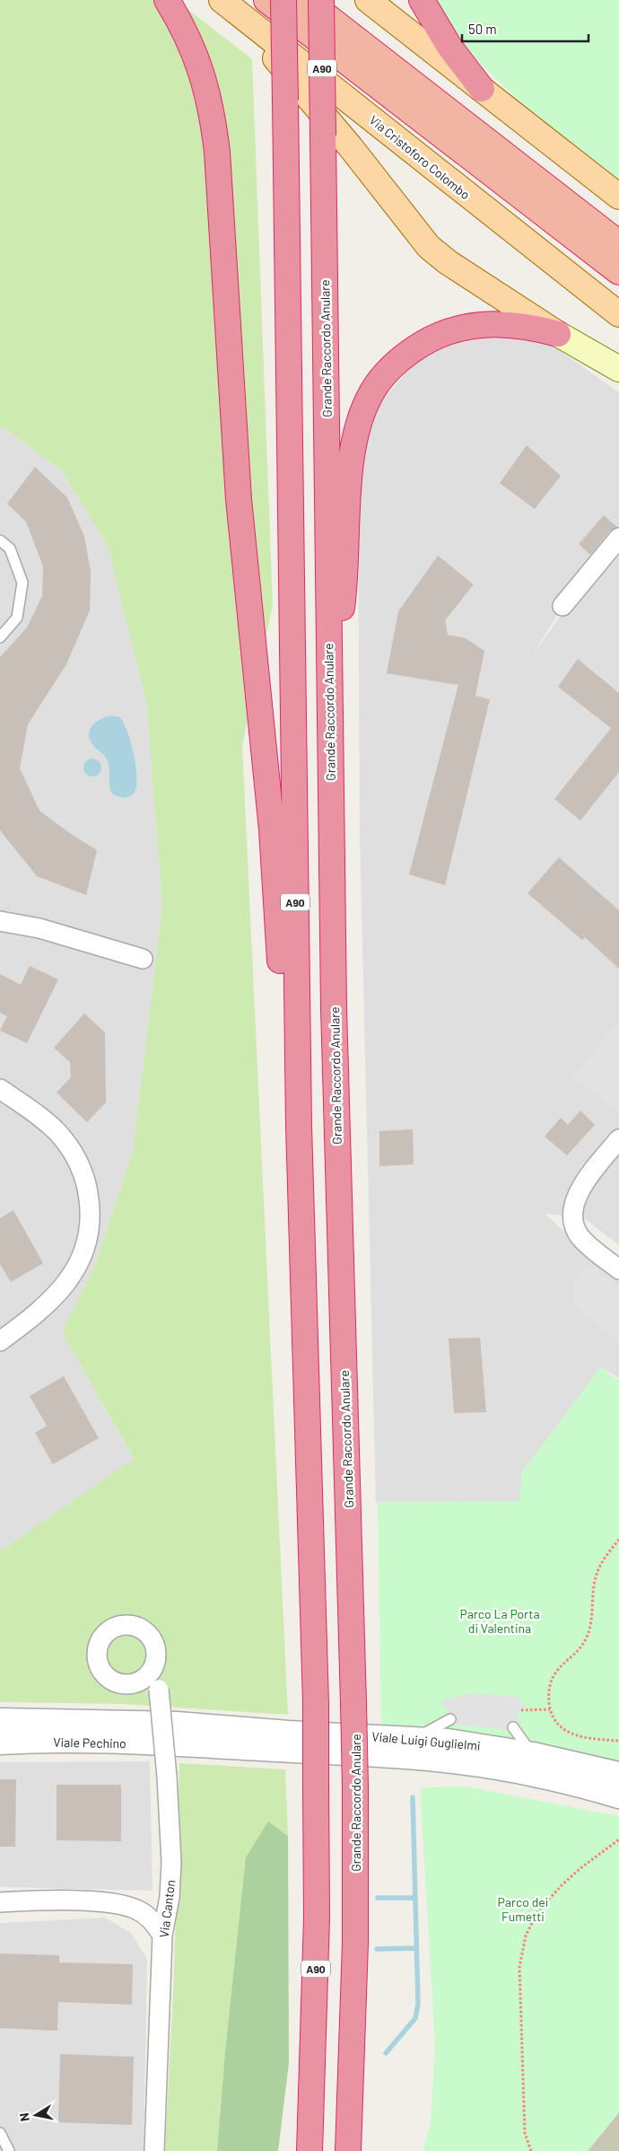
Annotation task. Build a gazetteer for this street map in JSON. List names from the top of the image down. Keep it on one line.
{"streets":{"highway":["A90","Grande Raccordo Anulare"],"main road":["Via Cristoforo Colombo"],"street":["Viale Luigi Guglielmi","Viale Pechino","Via Canton"]},"crossings":[["Viale Luigi Guglielmi","Viale Pechino"]],"parks":["Parco La Porta di Valentina","Parco dei Fumetti"],"scale_bar":"50 m","north":"left"}
